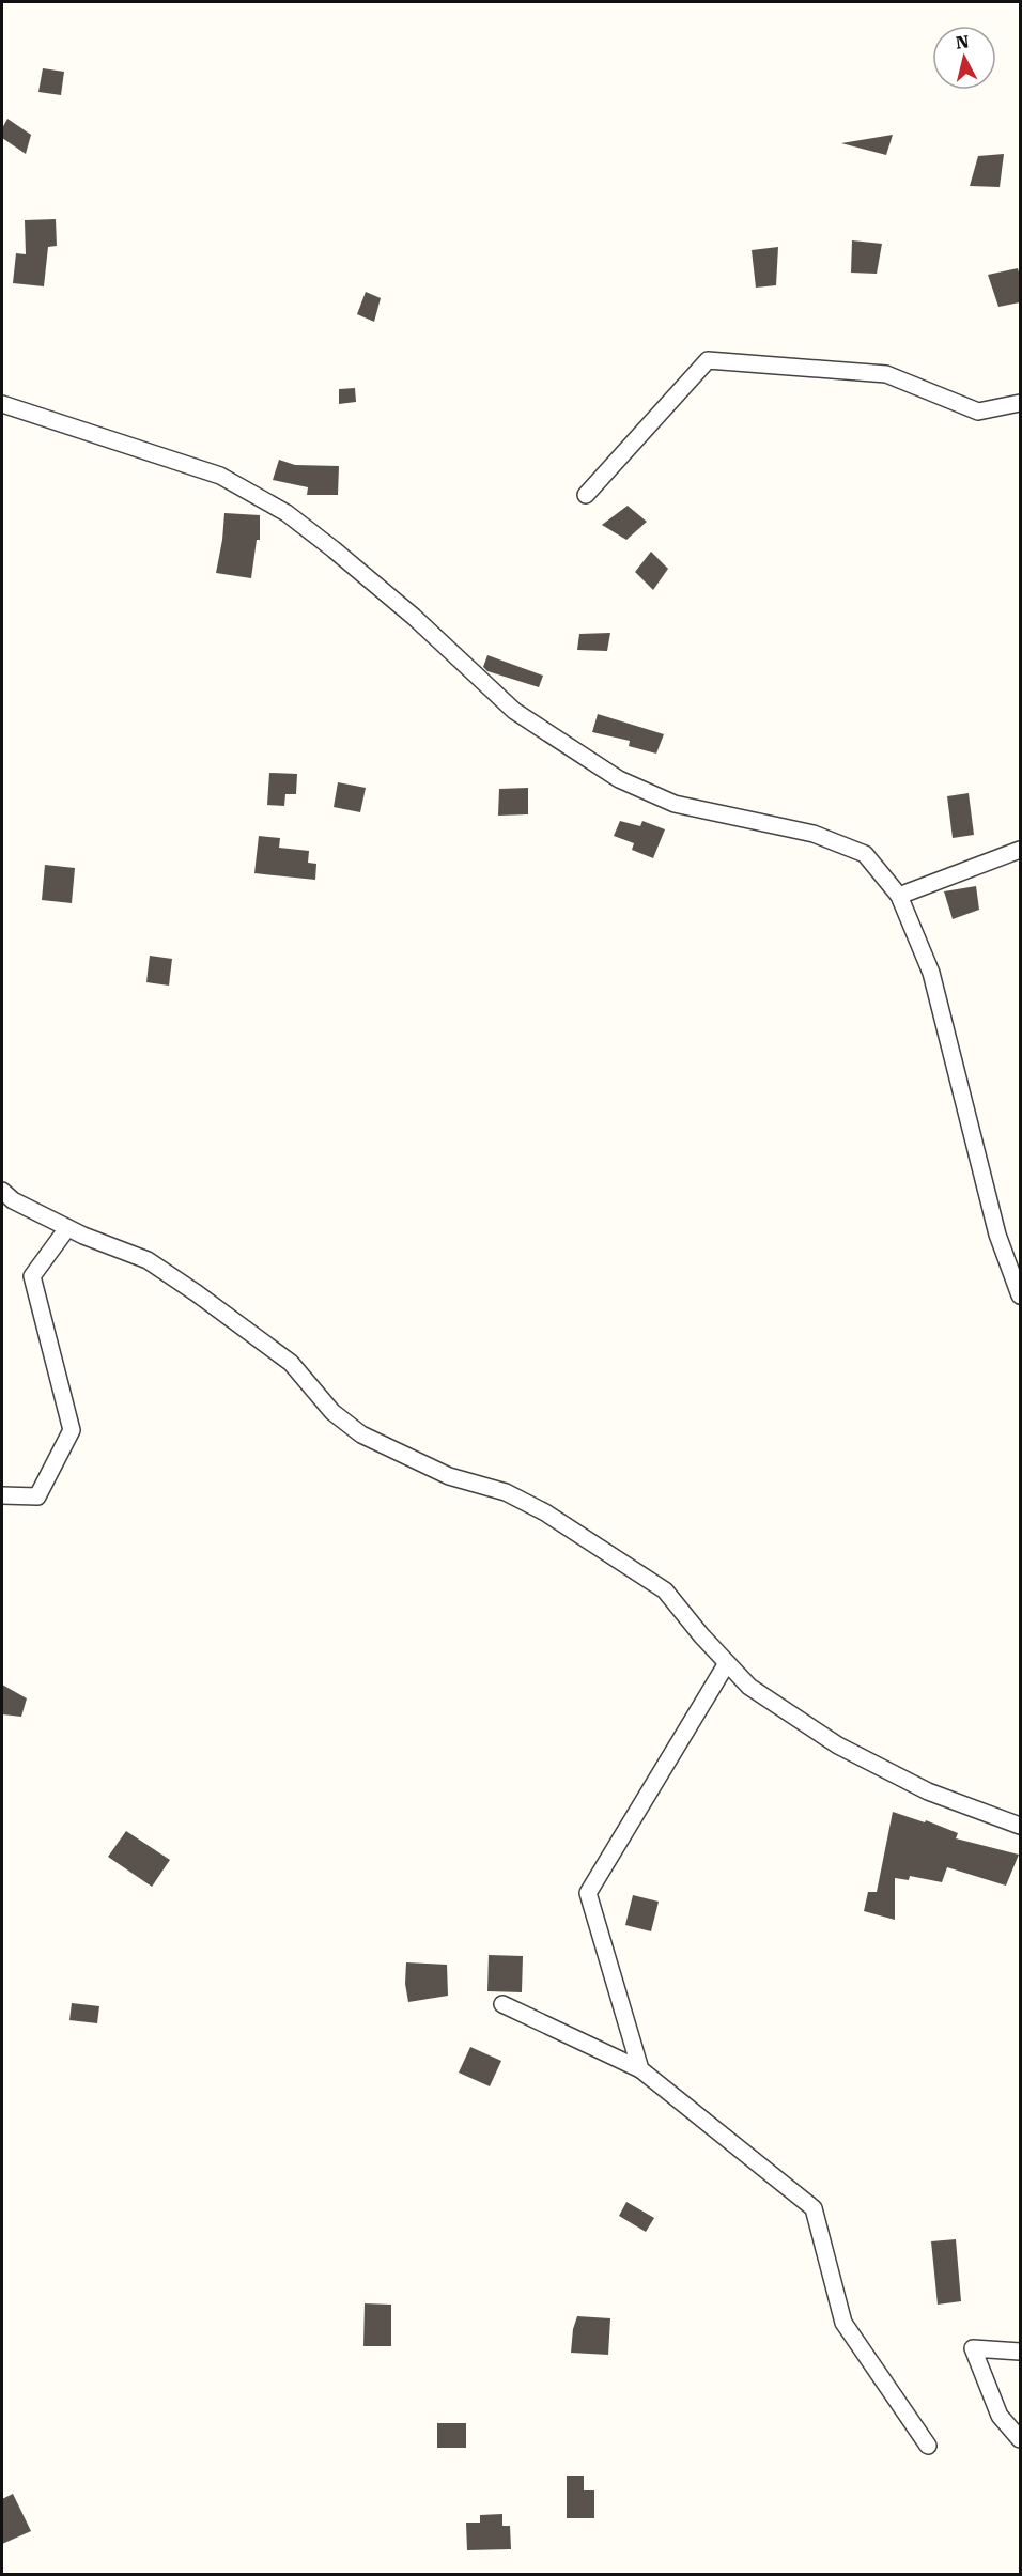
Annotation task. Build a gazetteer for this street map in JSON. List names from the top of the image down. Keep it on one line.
{"north":"top"}
